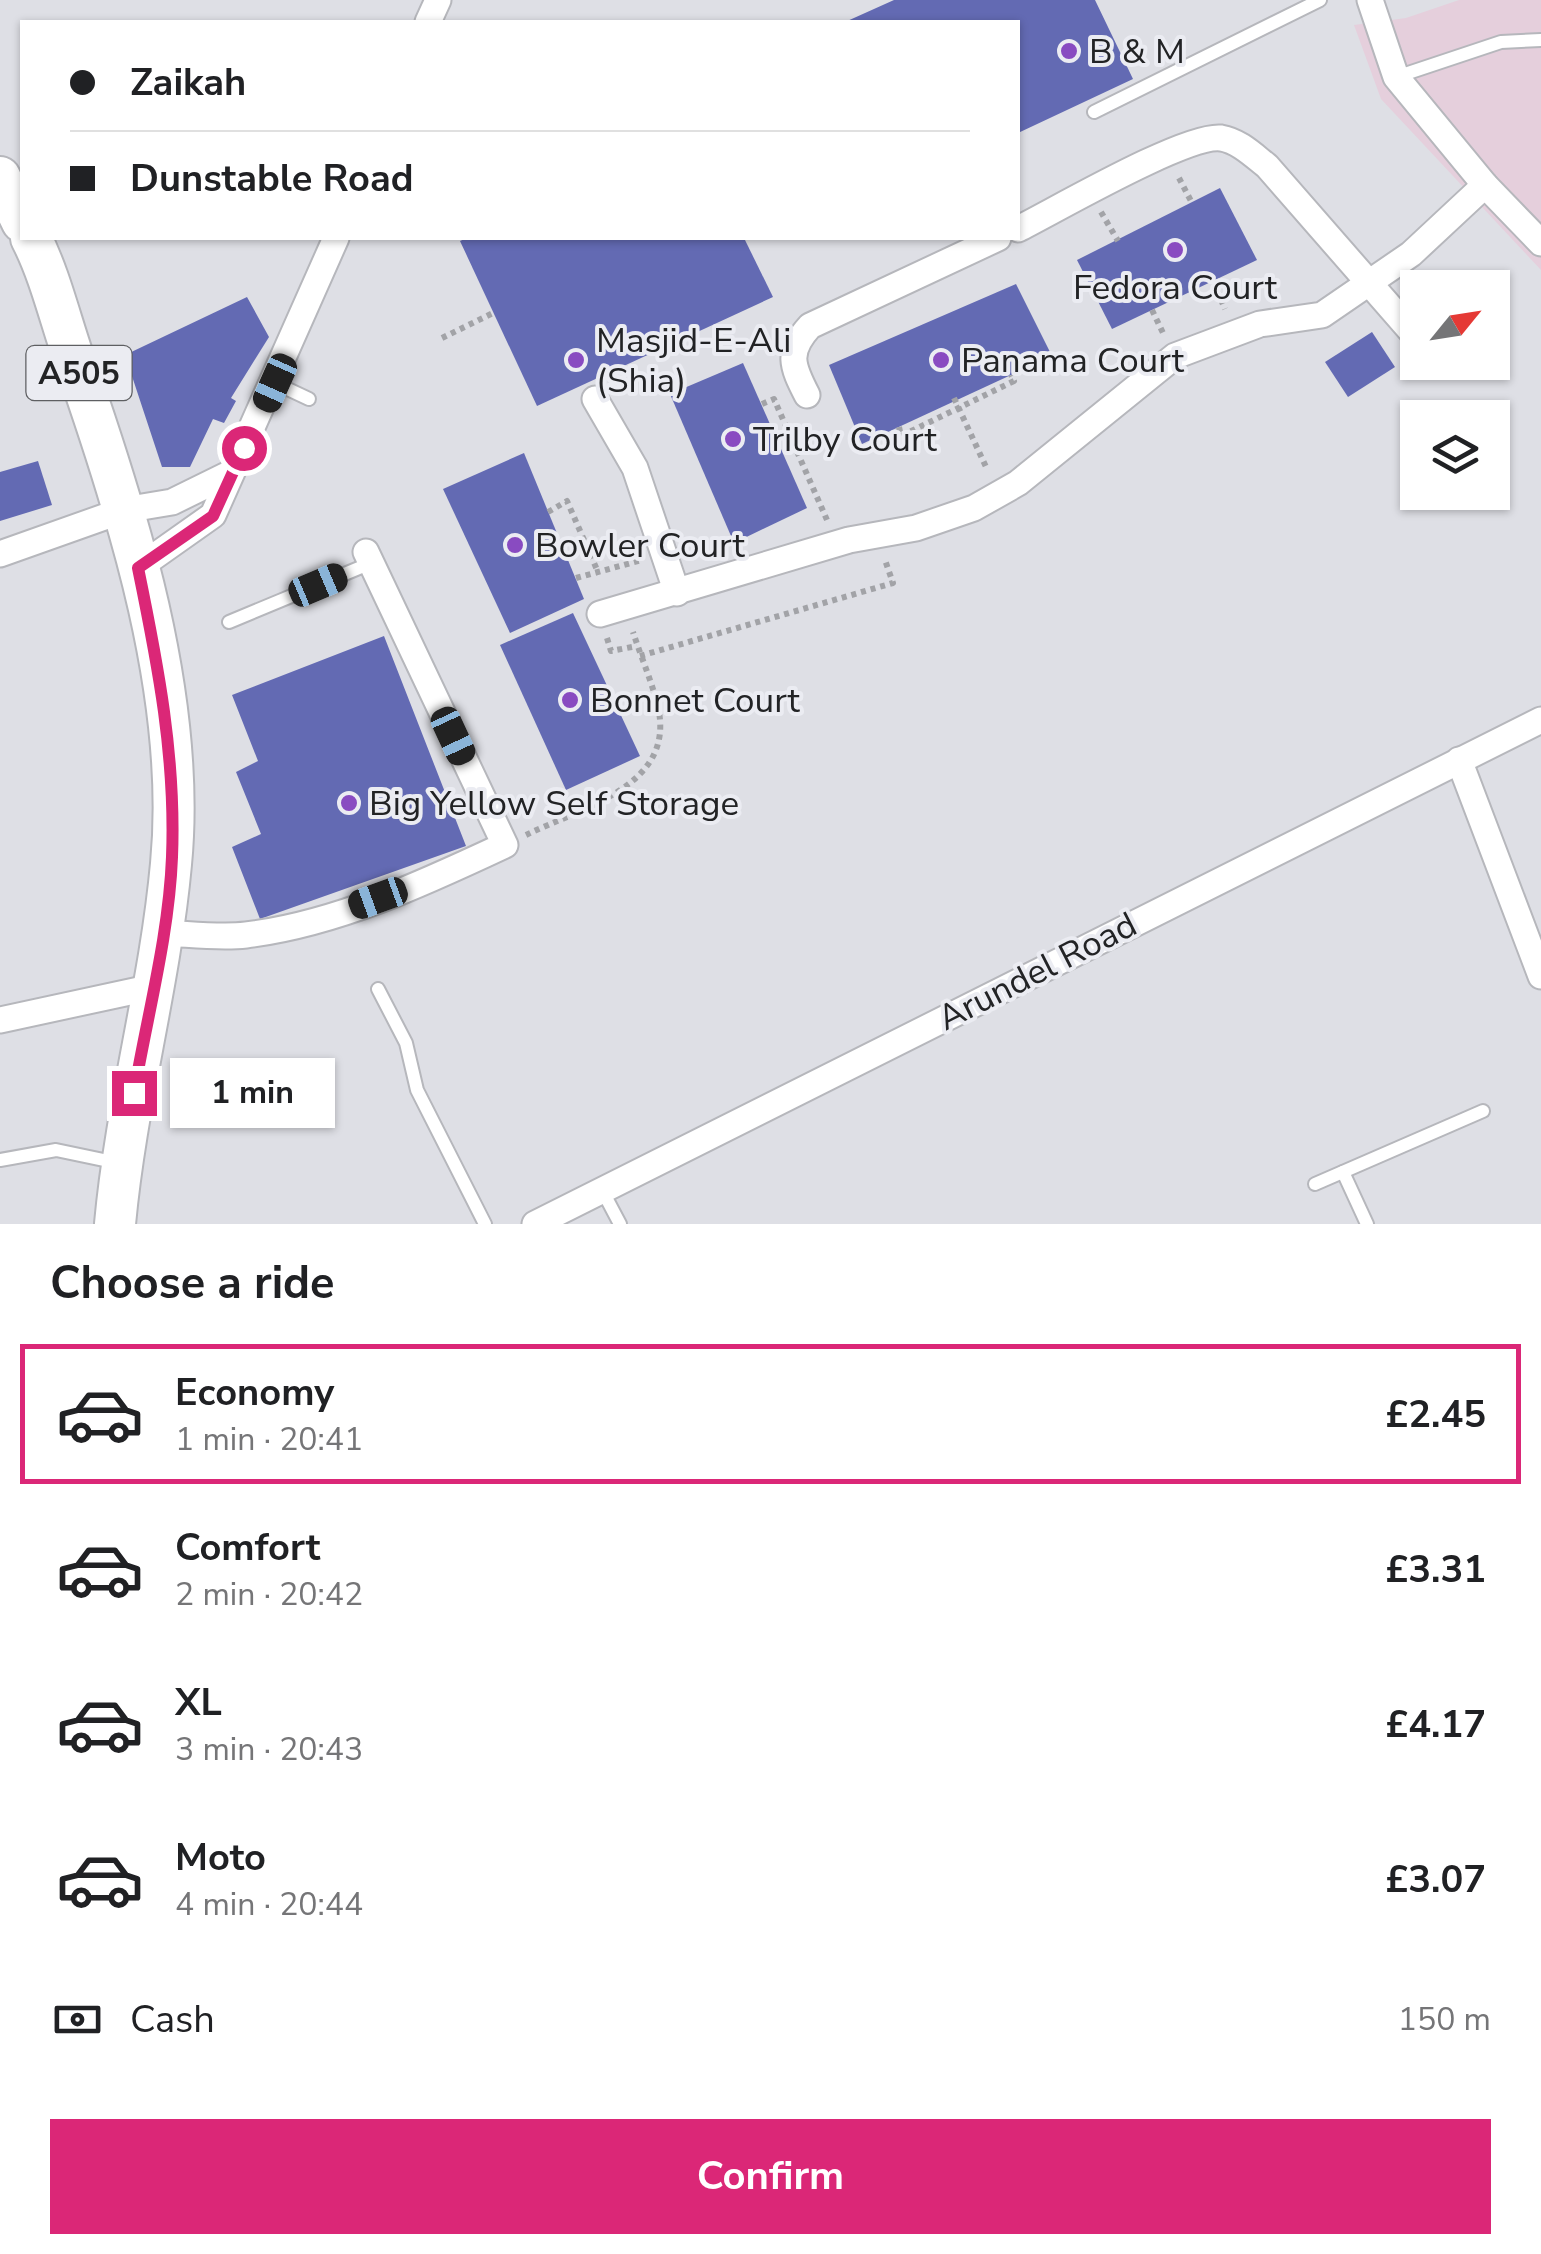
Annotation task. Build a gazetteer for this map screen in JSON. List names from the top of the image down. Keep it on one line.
{"streets":{"main road":["A505"],"street":["Arundel Road"]},"places":["B & M","Fedora Court","Masjid-E-Ali (Shia)","Panama Court","Trilby Court","Bowler Court","Bonnet Court","Big Yellow Self Storage"],"north":"top right","page":{"banner":["Zaikah","Dunstable Road"],"bubble":"1 min","heading":"Choose a ride","list":[{"name":"Economy","note":"1 min · 20:41","value":"£2.45"},{"name":"Comfort","note":"2 min · 20:42","value":"£3.31"},{"name":"XL","note":"3 min · 20:43","value":"£4.17"},{"name":"Moto","note":"4 min · 20:44","value":"£3.07"}],"pay":["Cash","150 m"],"buttons":"Confirm"}}
